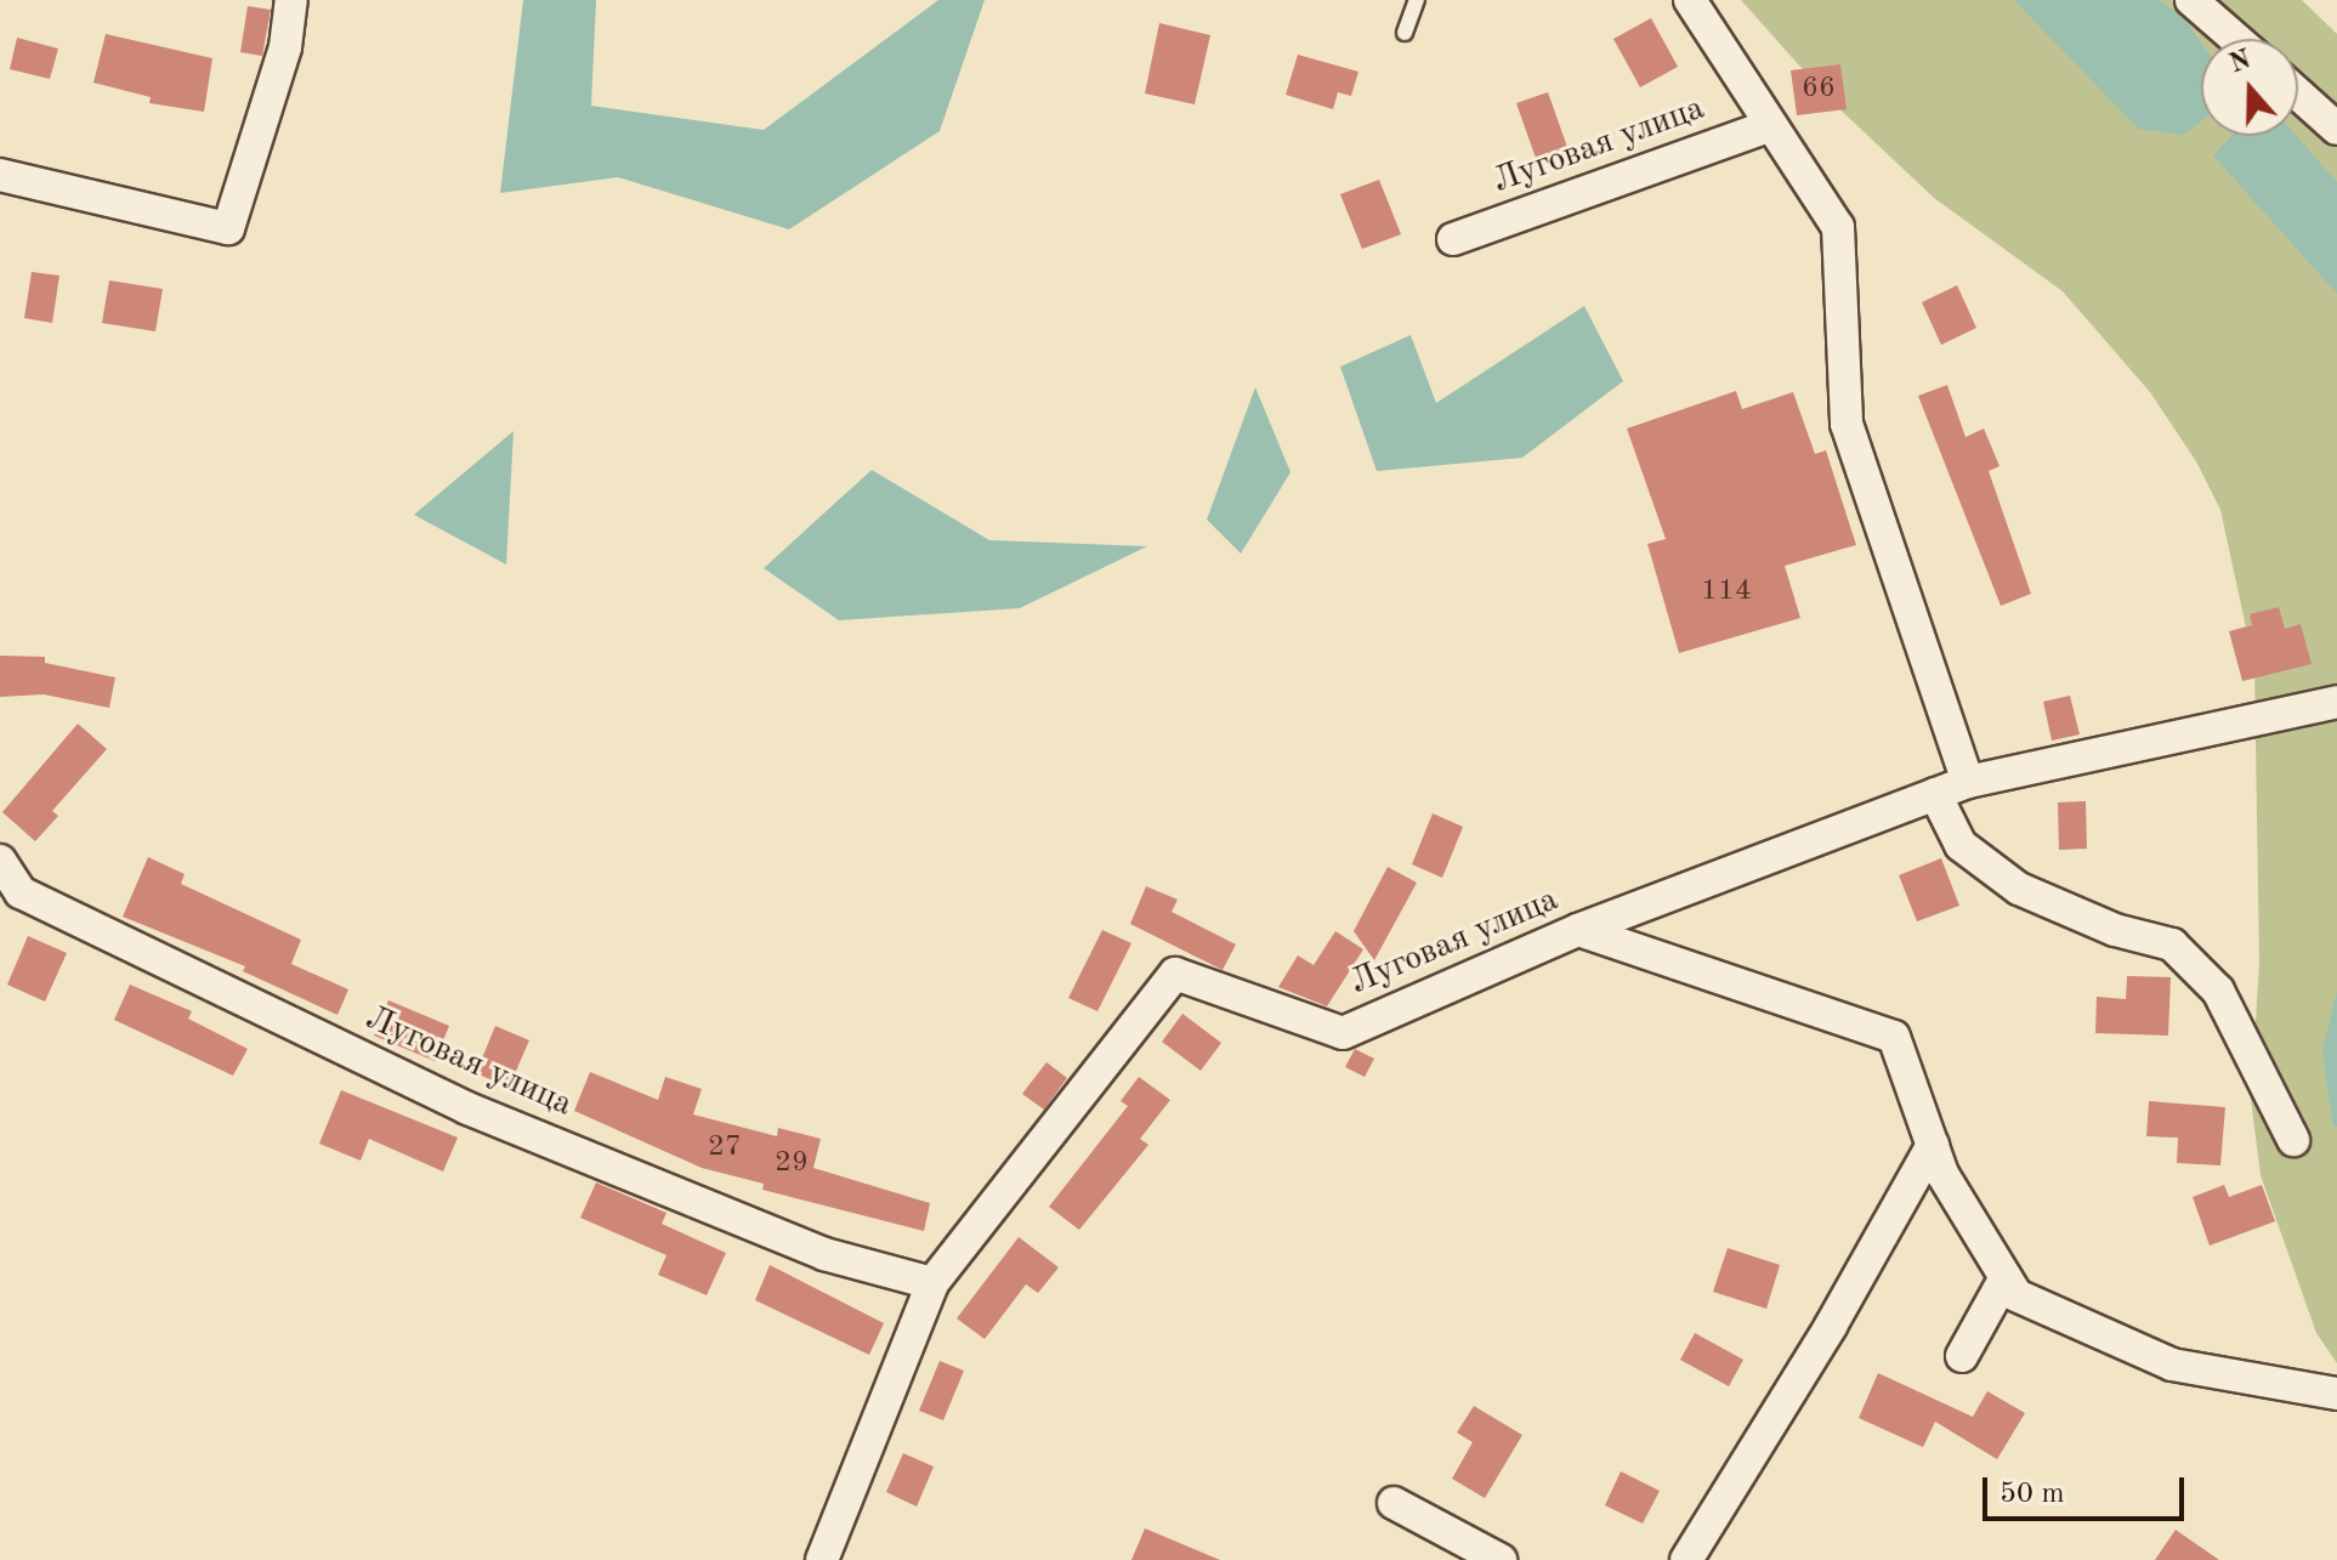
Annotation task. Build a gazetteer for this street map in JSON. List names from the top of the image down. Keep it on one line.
{"streets":{"street":["Луговая улица"]},"house_numbers":["66","114","27","29"],"scale_bar":"50 m","north":"top"}
